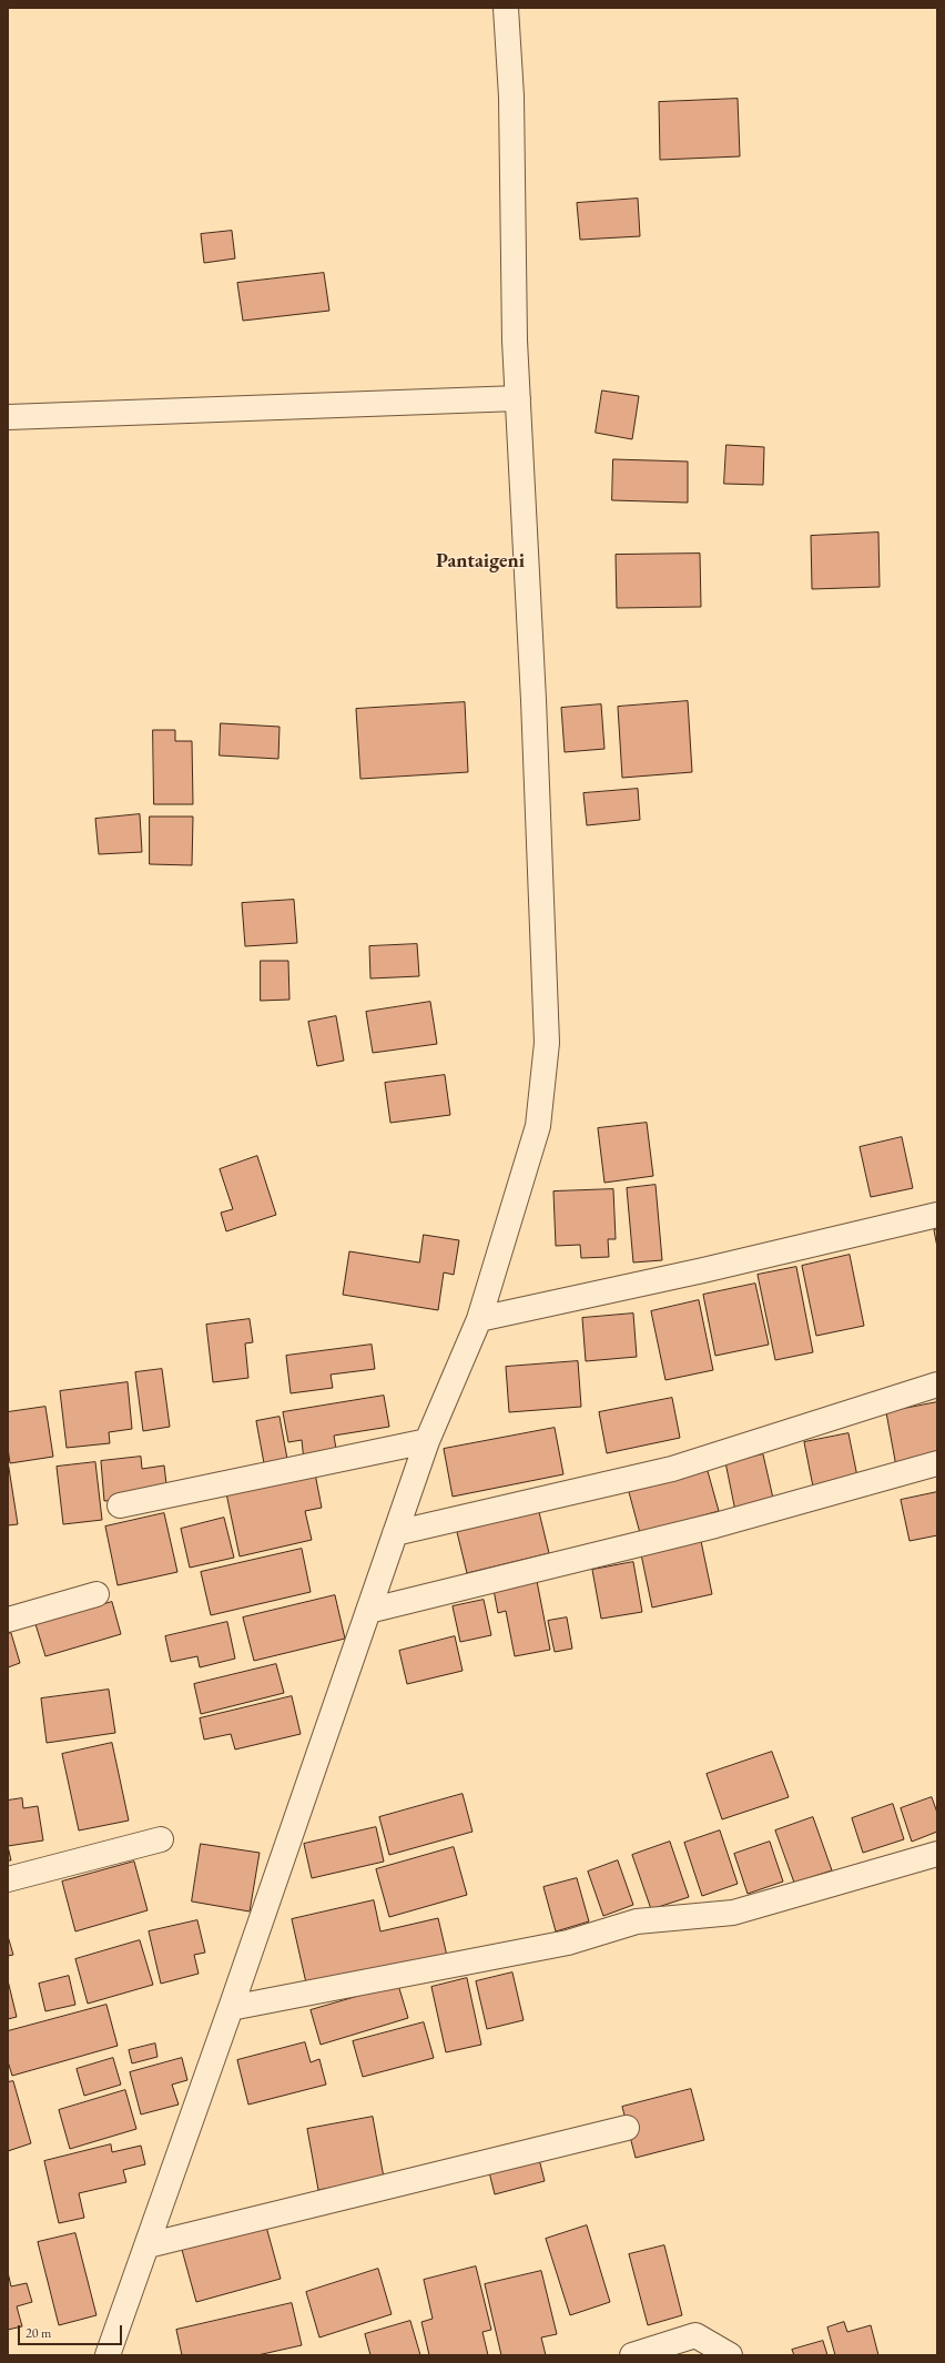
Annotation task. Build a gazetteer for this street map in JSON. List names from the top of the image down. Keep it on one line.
{"districts":["Pantaigeni"],"scale_bar":"20 m"}
